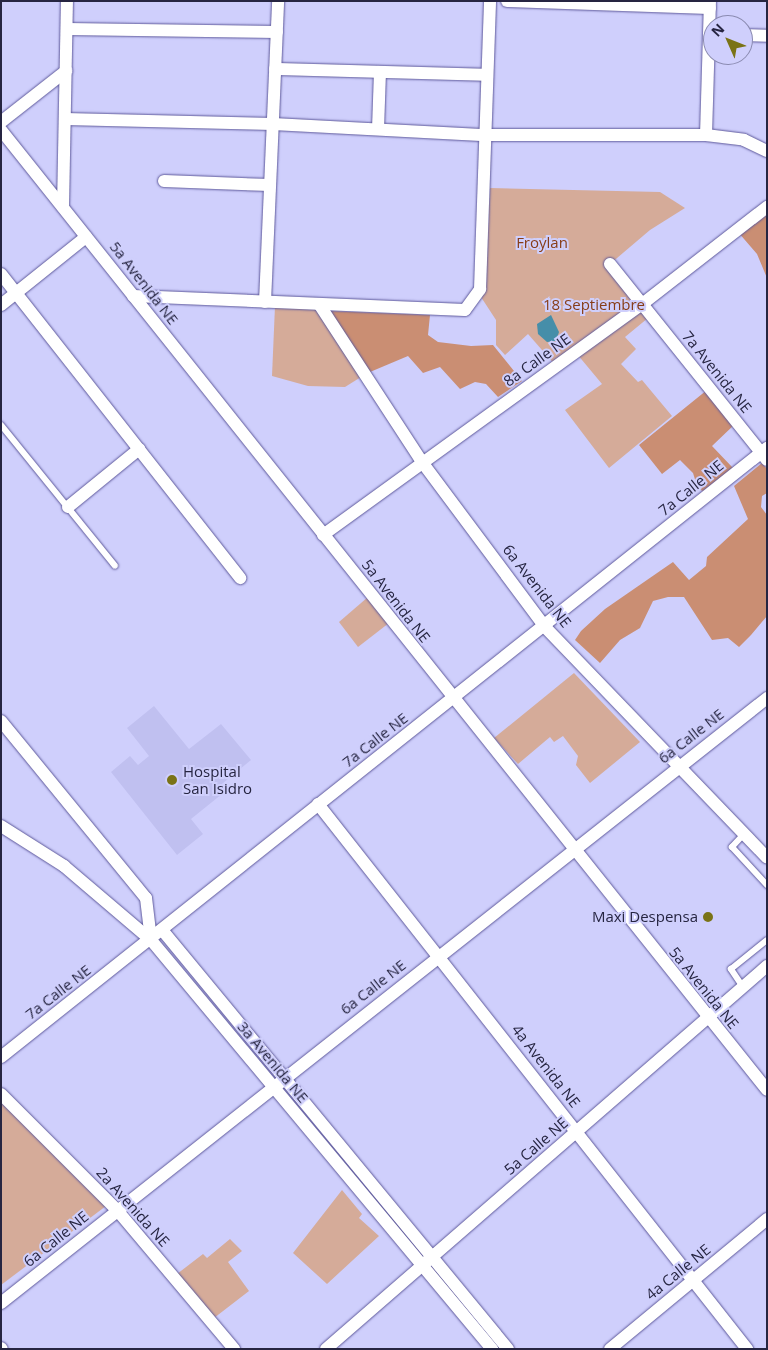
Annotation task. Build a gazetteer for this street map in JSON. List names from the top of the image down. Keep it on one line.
{"streets":{"street":["5a Avenida NE","8a Calle NE","7a Avenida NE","7a Calle NE","6a Avenida NE","6a Calle NE","3a Avenida NE","4a Avenida NE","5a Calle NE","2a Avenida NE","4a Calle NE"]},"crossings":[["5a Avenida NE","8a Calle NE"],["5a Avenida NE","7a Calle NE"],["5a Avenida NE","6a Calle NE"],["5a Avenida NE","5a Calle NE"],["8a Calle NE","7a Avenida NE"],["8a Calle NE","6a Avenida NE"],["7a Avenida NE","7a Calle NE"],["7a Calle NE","6a Avenida NE"],["7a Calle NE","3a Avenida NE"],["7a Calle NE","4a Avenida NE"],["6a Avenida NE","6a Calle NE"],["6a Calle NE","3a Avenida NE"],["6a Calle NE","4a Avenida NE"],["6a Calle NE","2a Avenida NE"],["3a Avenida NE","5a Calle NE"],["4a Avenida NE","5a Calle NE"],["4a Avenida NE","4a Calle NE"]],"parks":["Froylan","18 Septiembre"],"places":["Hospital San Isidro","Maxi Despensa"],"north":"top left"}
